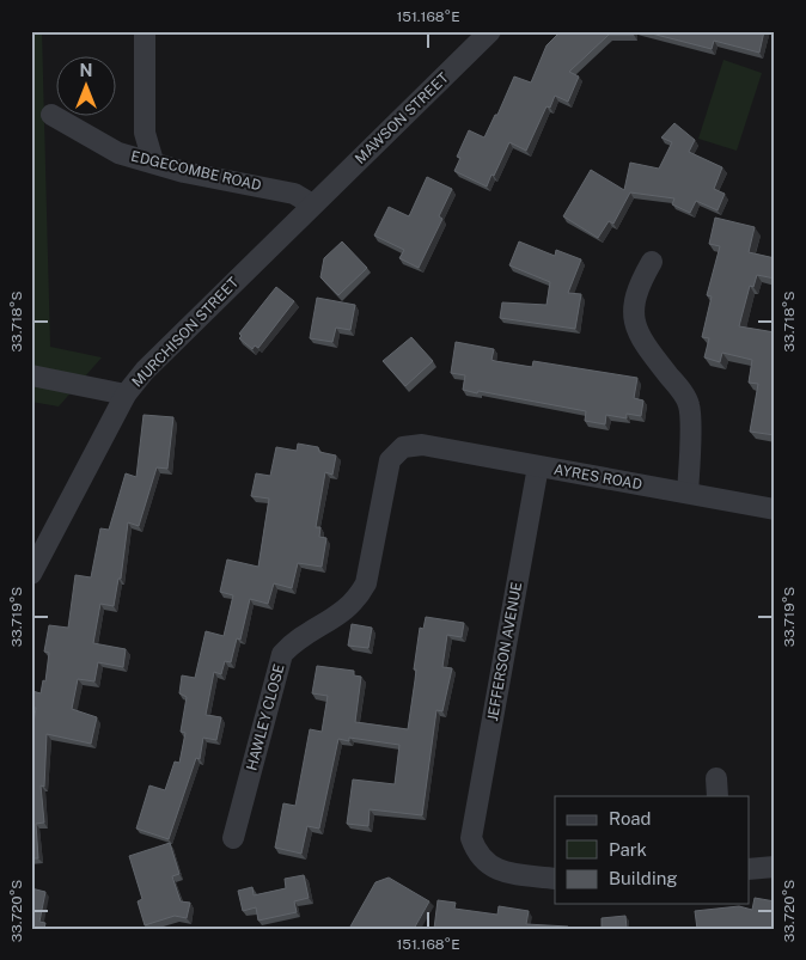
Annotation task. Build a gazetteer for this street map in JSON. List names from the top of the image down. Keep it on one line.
{"streets":{"street":["MAWSON STREET","EDGECOMBE ROAD","MURCHISON STREET","AYRES ROAD","JEFFERSON AVENUE","HAWLEY CLOSE"]},"crossings":[["MAWSON STREET","EDGECOMBE ROAD"],["MAWSON STREET","MURCHISON STREET"],["EDGECOMBE ROAD","MURCHISON STREET"],["AYRES ROAD","JEFFERSON AVENUE"],["AYRES ROAD","HAWLEY CLOSE"]],"legend":["Road","Park","Building"],"north":"top","coordinates":["151.168°E","33.718°S","33.719°S","33.720°S"]}
